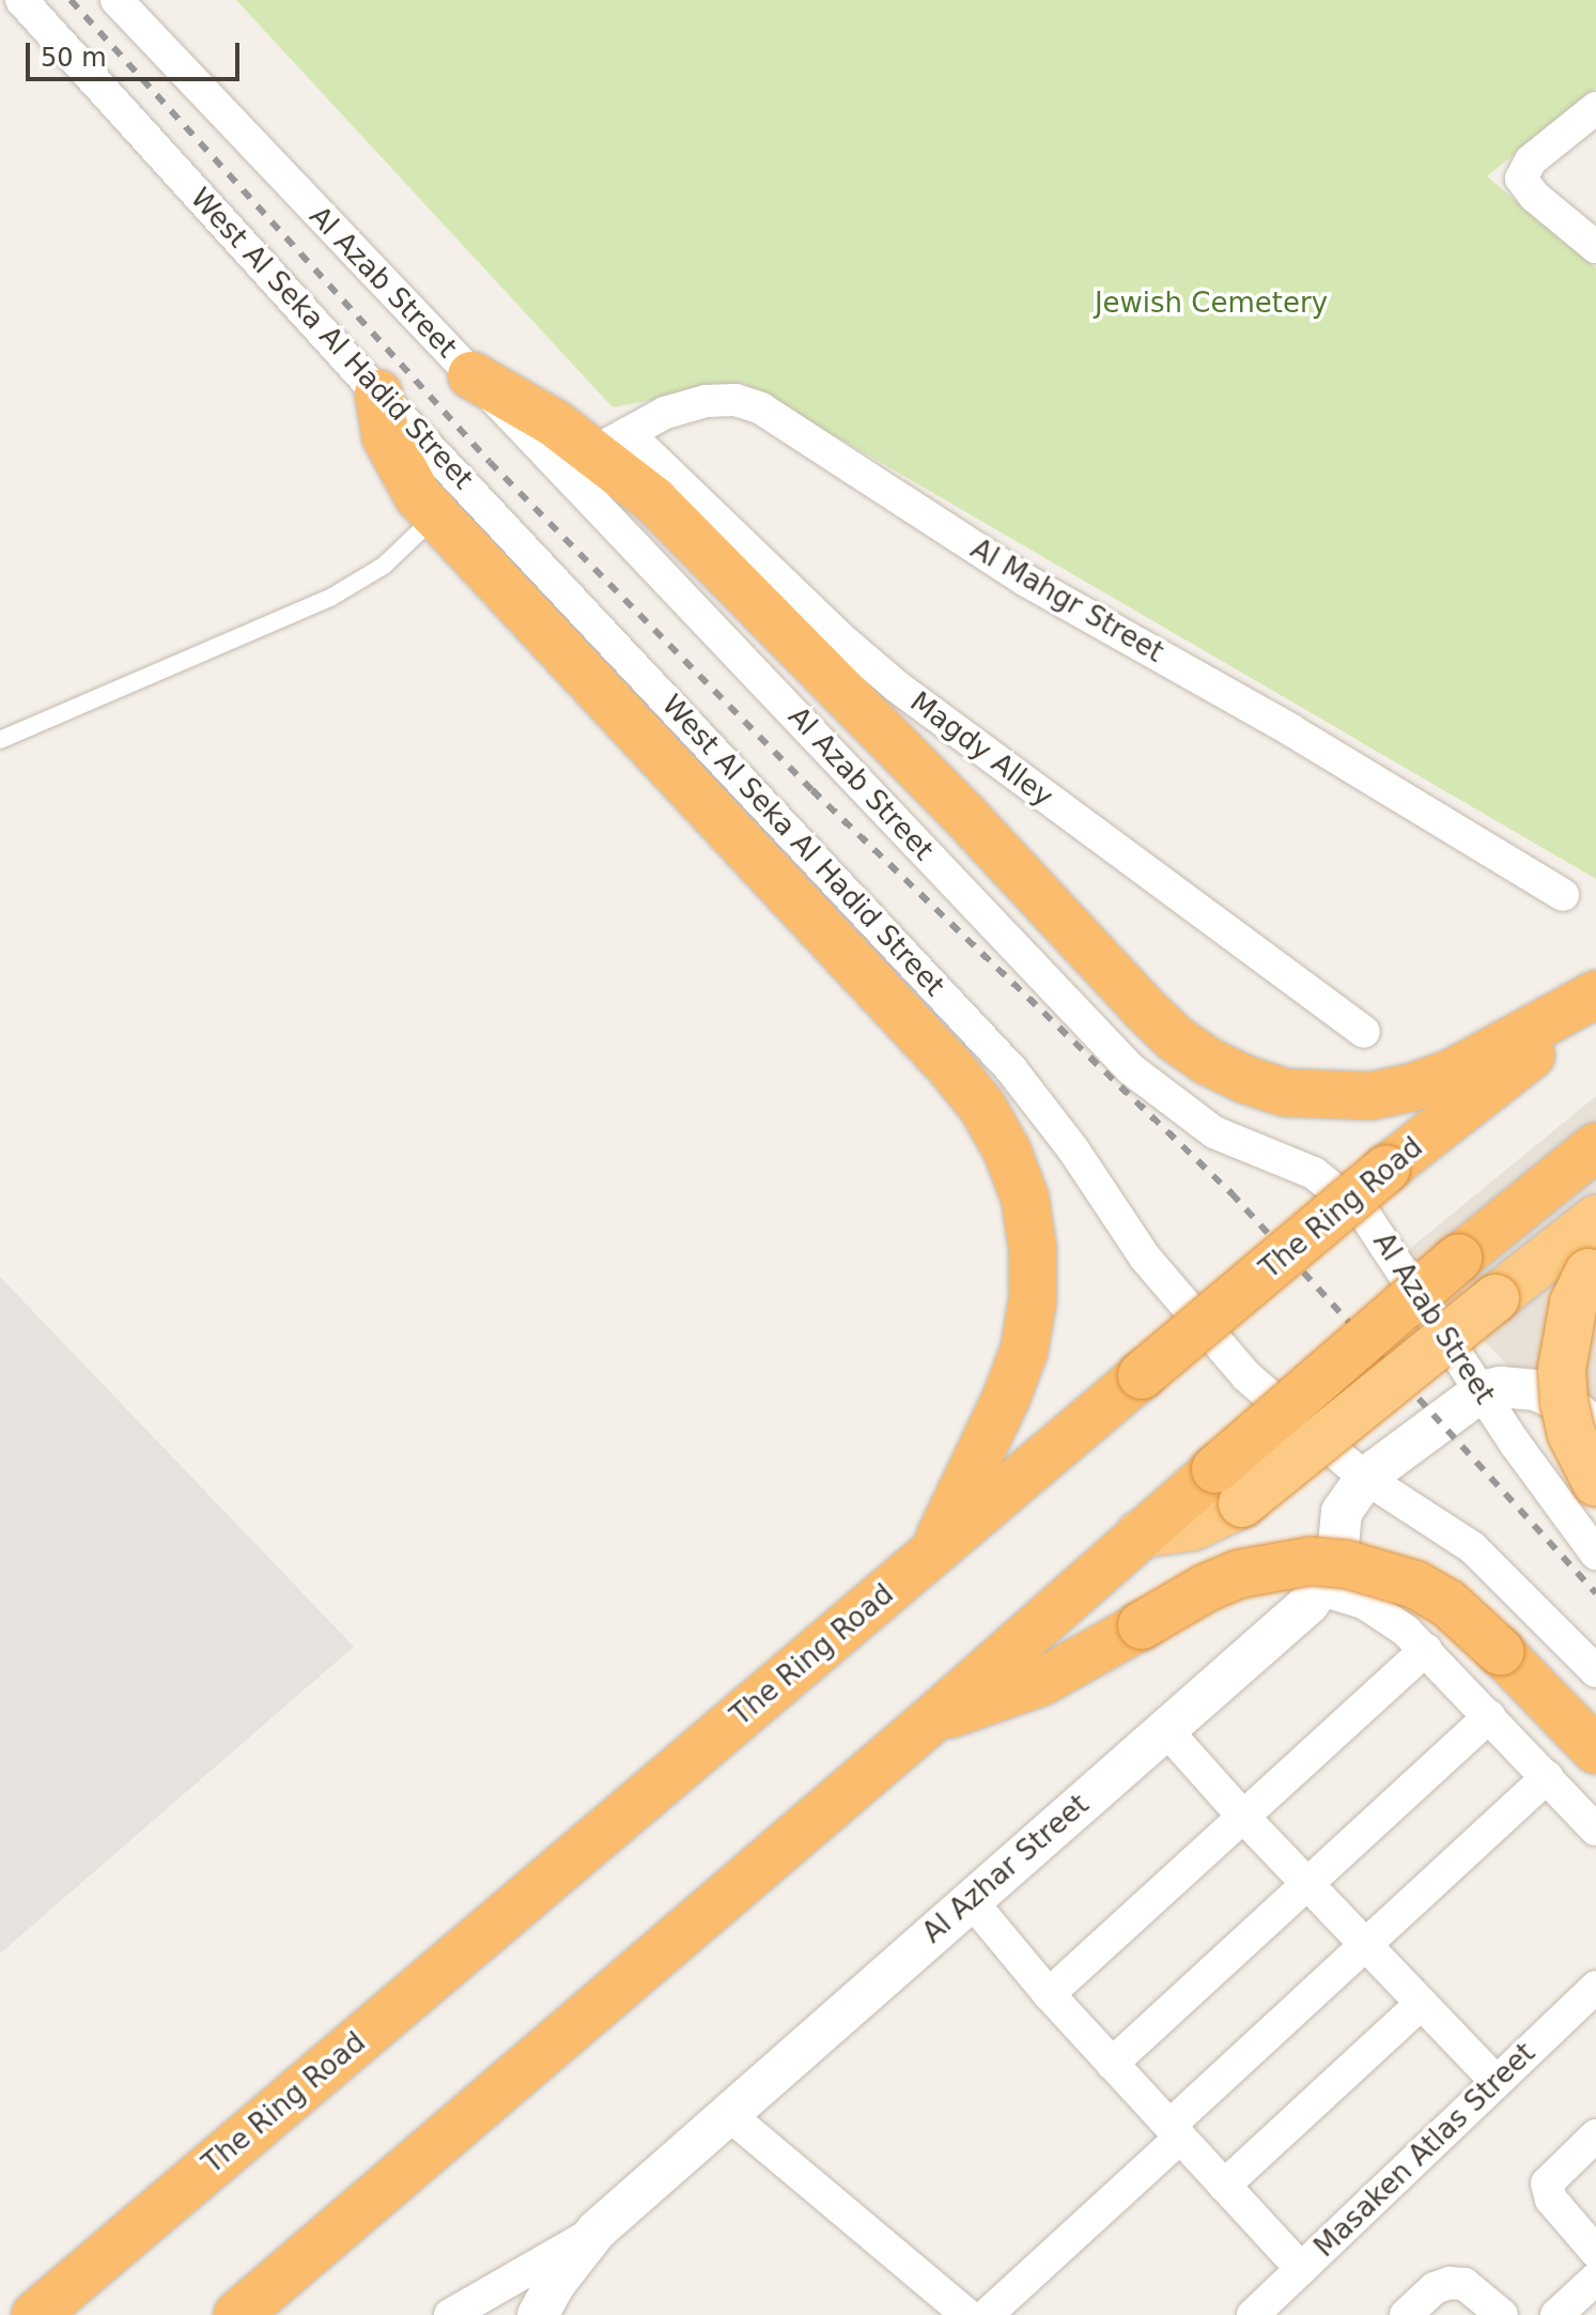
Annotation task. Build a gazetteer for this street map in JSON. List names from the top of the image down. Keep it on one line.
{"streets":{"highway":["The Ring Road"],"street":["Al Azab Street","West Al Seka Al Hadid Street","Al Mahgr Street","Magdy Alley","Al Azhar Street","Masaken Atlas Street"]},"crossings":[["Al Azab Street","Al Mahgr Street"],["Al Azab Street","Magdy Alley"],["Al Azab Street","Al Azhar Street"],["West Al Seka Al Hadid Street","Al Azhar Street"],["Al Mahgr Street","Magdy Alley"]],"parks":["Jewish Cemetery"],"scale_bar":"50 m"}
